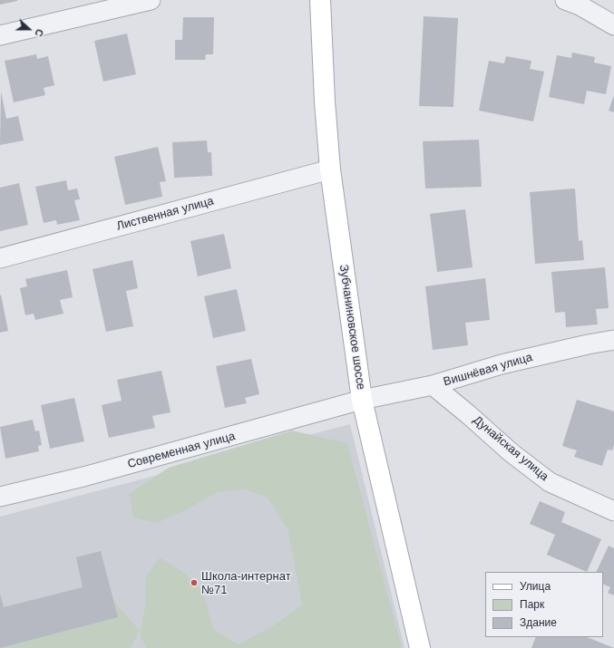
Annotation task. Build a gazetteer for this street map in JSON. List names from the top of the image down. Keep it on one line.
{"streets":{"main road":["Зубчаниновское шоссе"],"street":["Лиственная улица","Вишнёвая улица","Дунайская улица","Современная улица"]},"crossings":[["Лиственная улица","Зубчаниновское шоссе"],["Зубчаниновское шоссе","Вишнёвая улица"],["Зубчаниновское шоссе","Современная улица"],["Вишнёвая улица","Дунайская улица"],["Вишнёвая улица","Современная улица"]],"places":["Школа-интернат №71"],"legend":["Улица","Парк","Здание"],"north":"right"}
